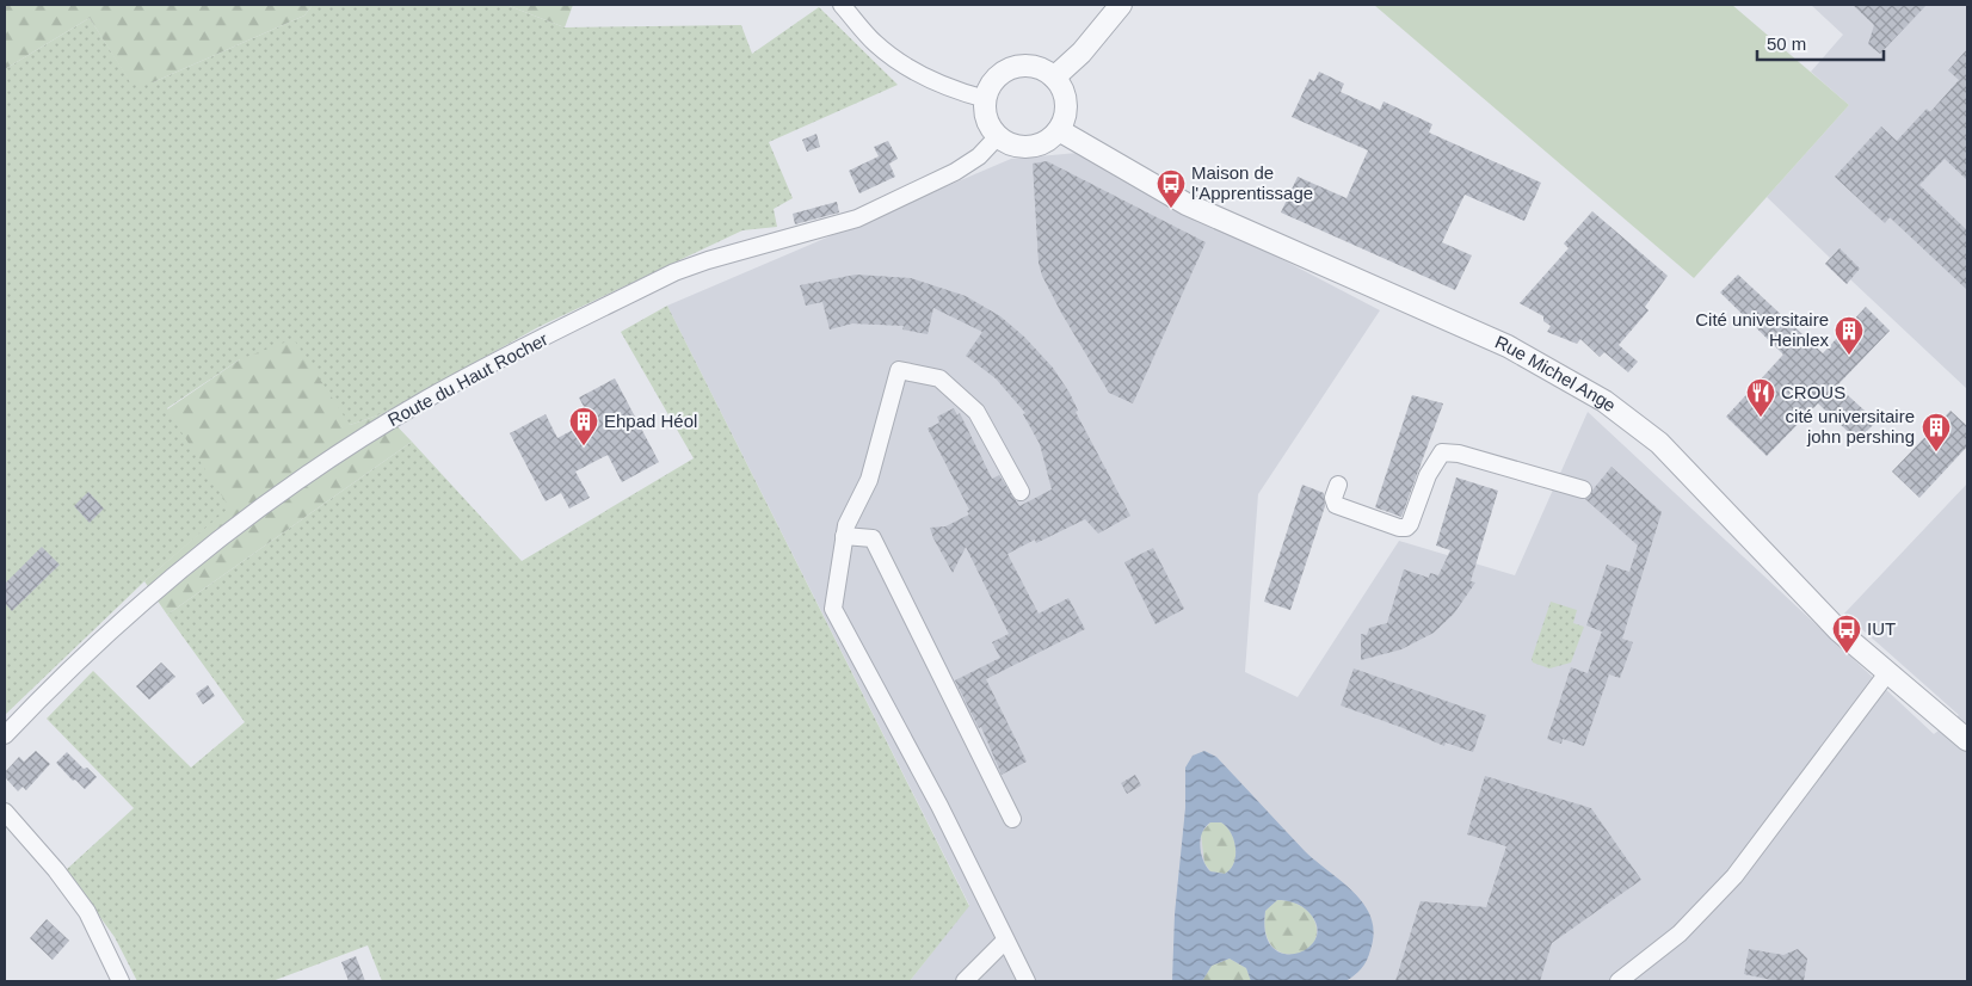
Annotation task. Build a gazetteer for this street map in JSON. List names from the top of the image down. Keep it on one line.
{"streets":{"street":["Rue Michel Ange","Route du Haut Rocher"]},"crossings":[["Rue Michel Ange","Route du Haut Rocher"]],"places":{"bus stop":["Maison de l'Apprentissage","IUT"],"building":["Cité universitaire Heinlex","Ehpad Héol","cité universitaire john pershing"],"restaurant":["CROUS"]},"scale_bar":"50 m"}
